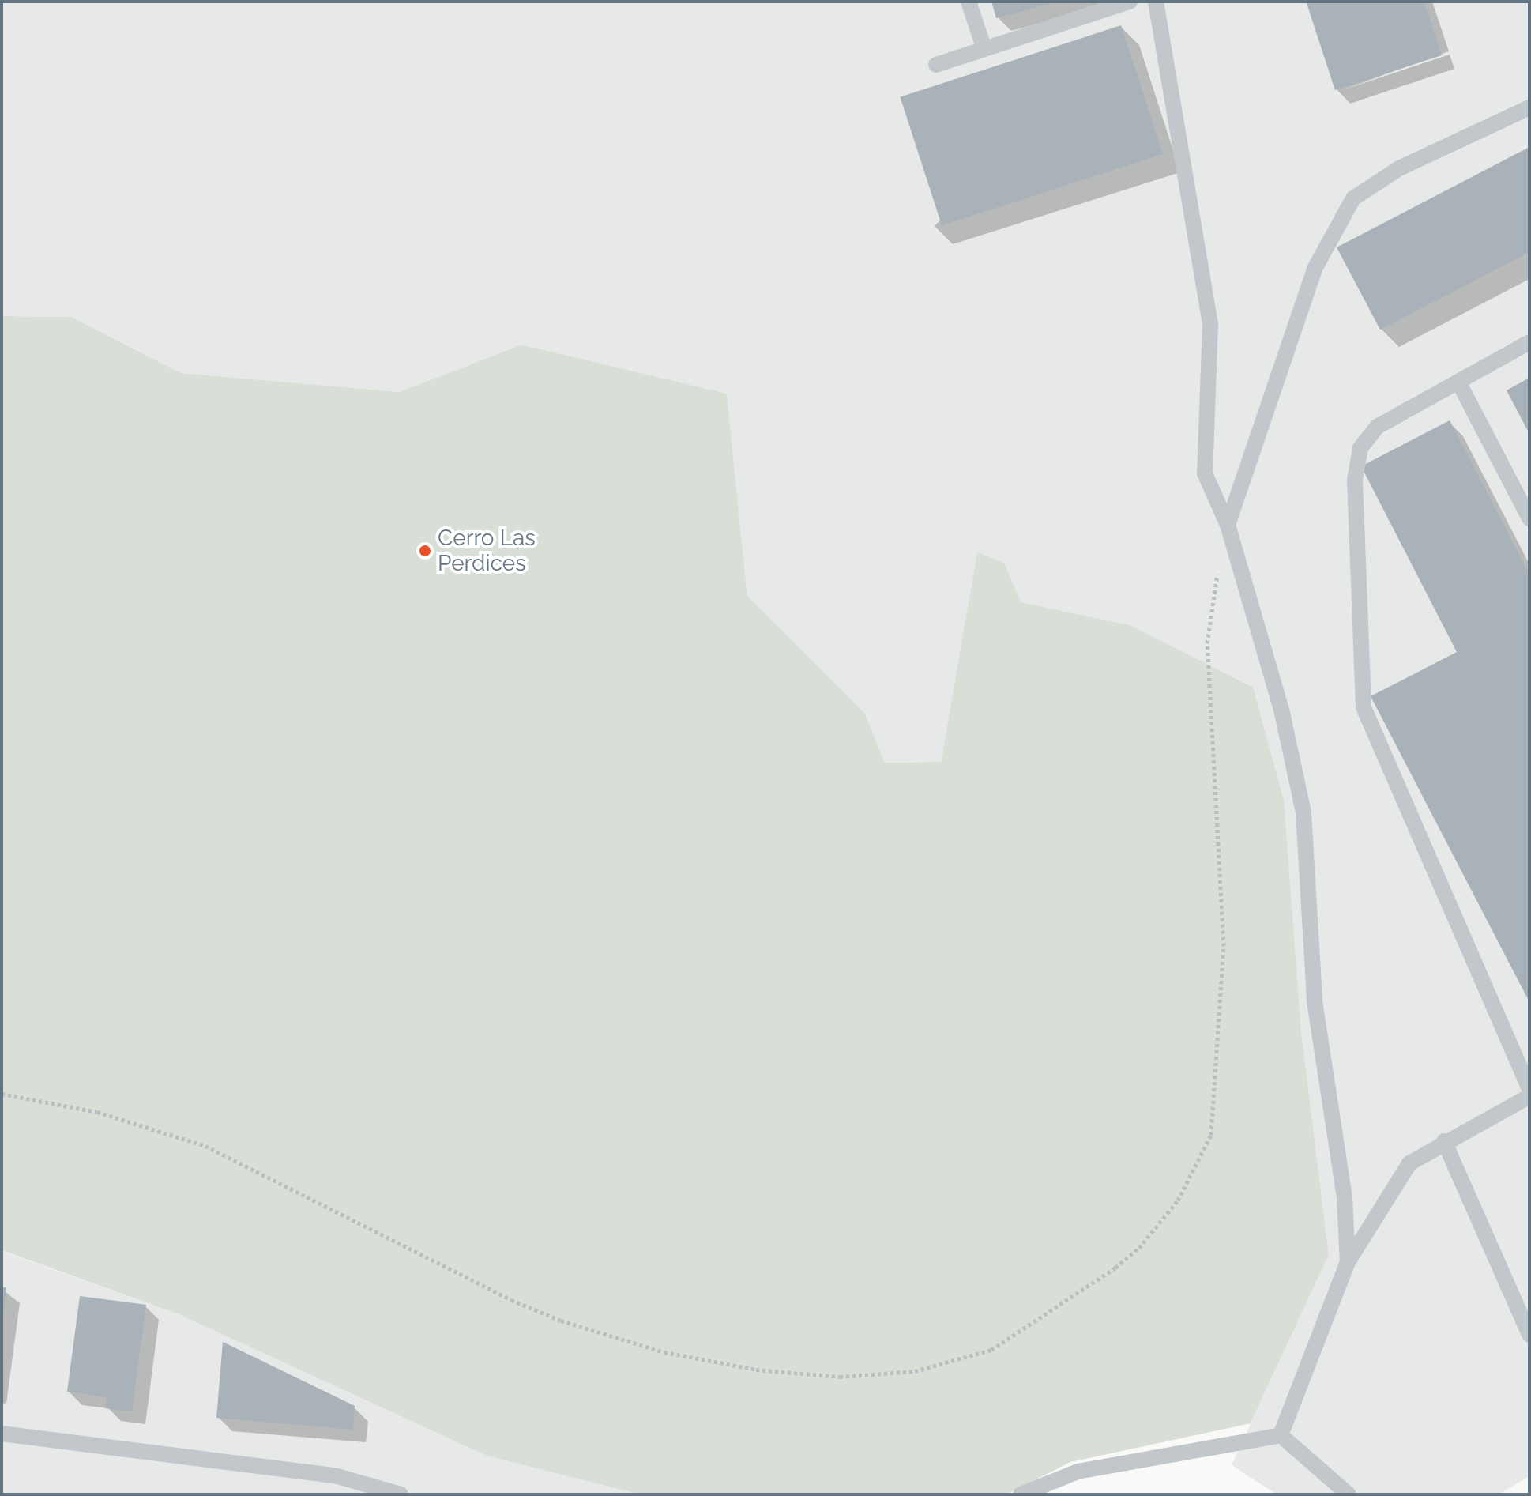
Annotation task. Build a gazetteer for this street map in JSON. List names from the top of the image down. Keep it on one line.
{"places":["Cerro Las Perdices"]}
